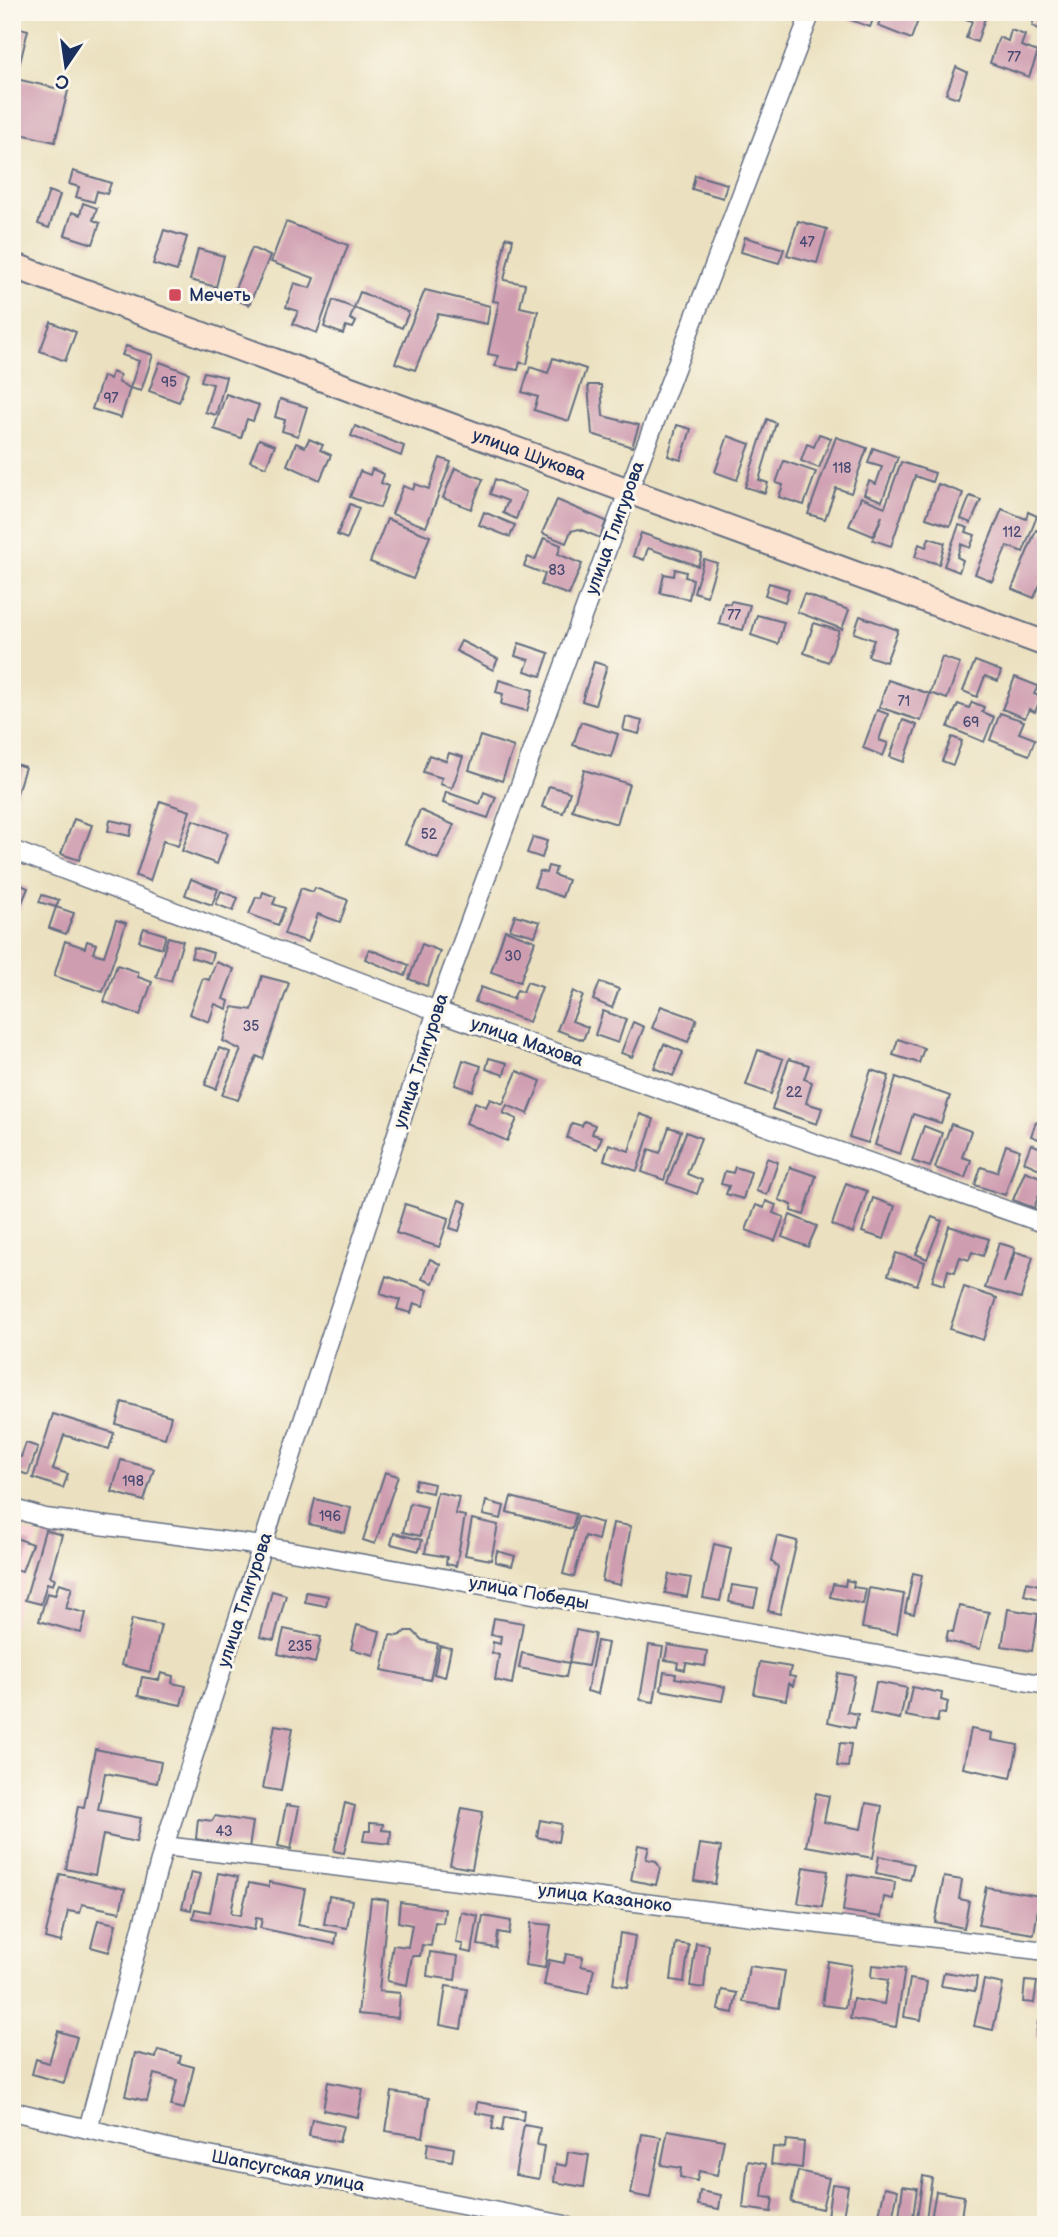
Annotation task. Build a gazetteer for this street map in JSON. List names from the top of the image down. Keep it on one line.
{"streets":{"main road":["улица Шукова"],"street":["улица Тлигурова","улица Махова","улица Победы","улица Казаноко","Шапсугская улица"]},"crossings":[["улица Шукова","улица Тлигурова"],["улица Тлигурова","улица Махова"],["улица Тлигурова","улица Победы"],["улица Тлигурова","улица Казаноко"],["улица Тлигурова","Шапсугская улица"]],"places":{"transit":["Мечеть"]},"house_numbers":["77","47","95","97","118","112","83","77","71","69","52","30","35","22","198","196","235","43"],"north":"bottom"}
